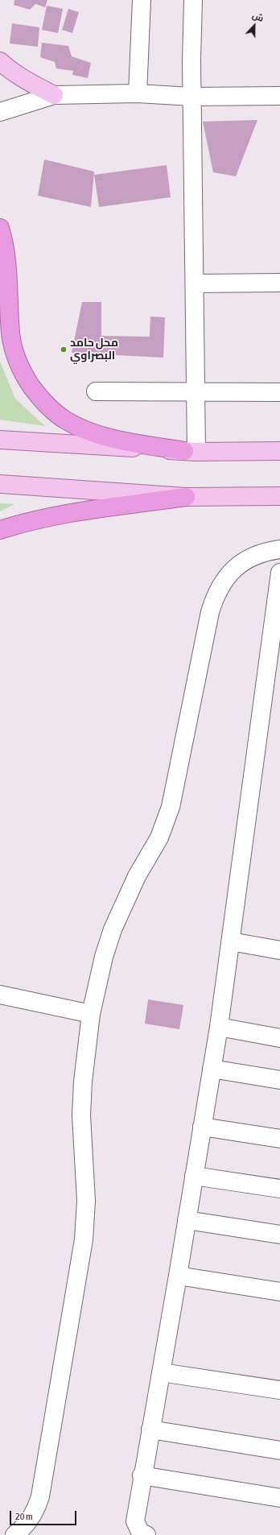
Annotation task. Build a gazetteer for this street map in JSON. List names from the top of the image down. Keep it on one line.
{"places":["محل حامد البصراوي"],"scale_bar":"20 m","north":"top"}
